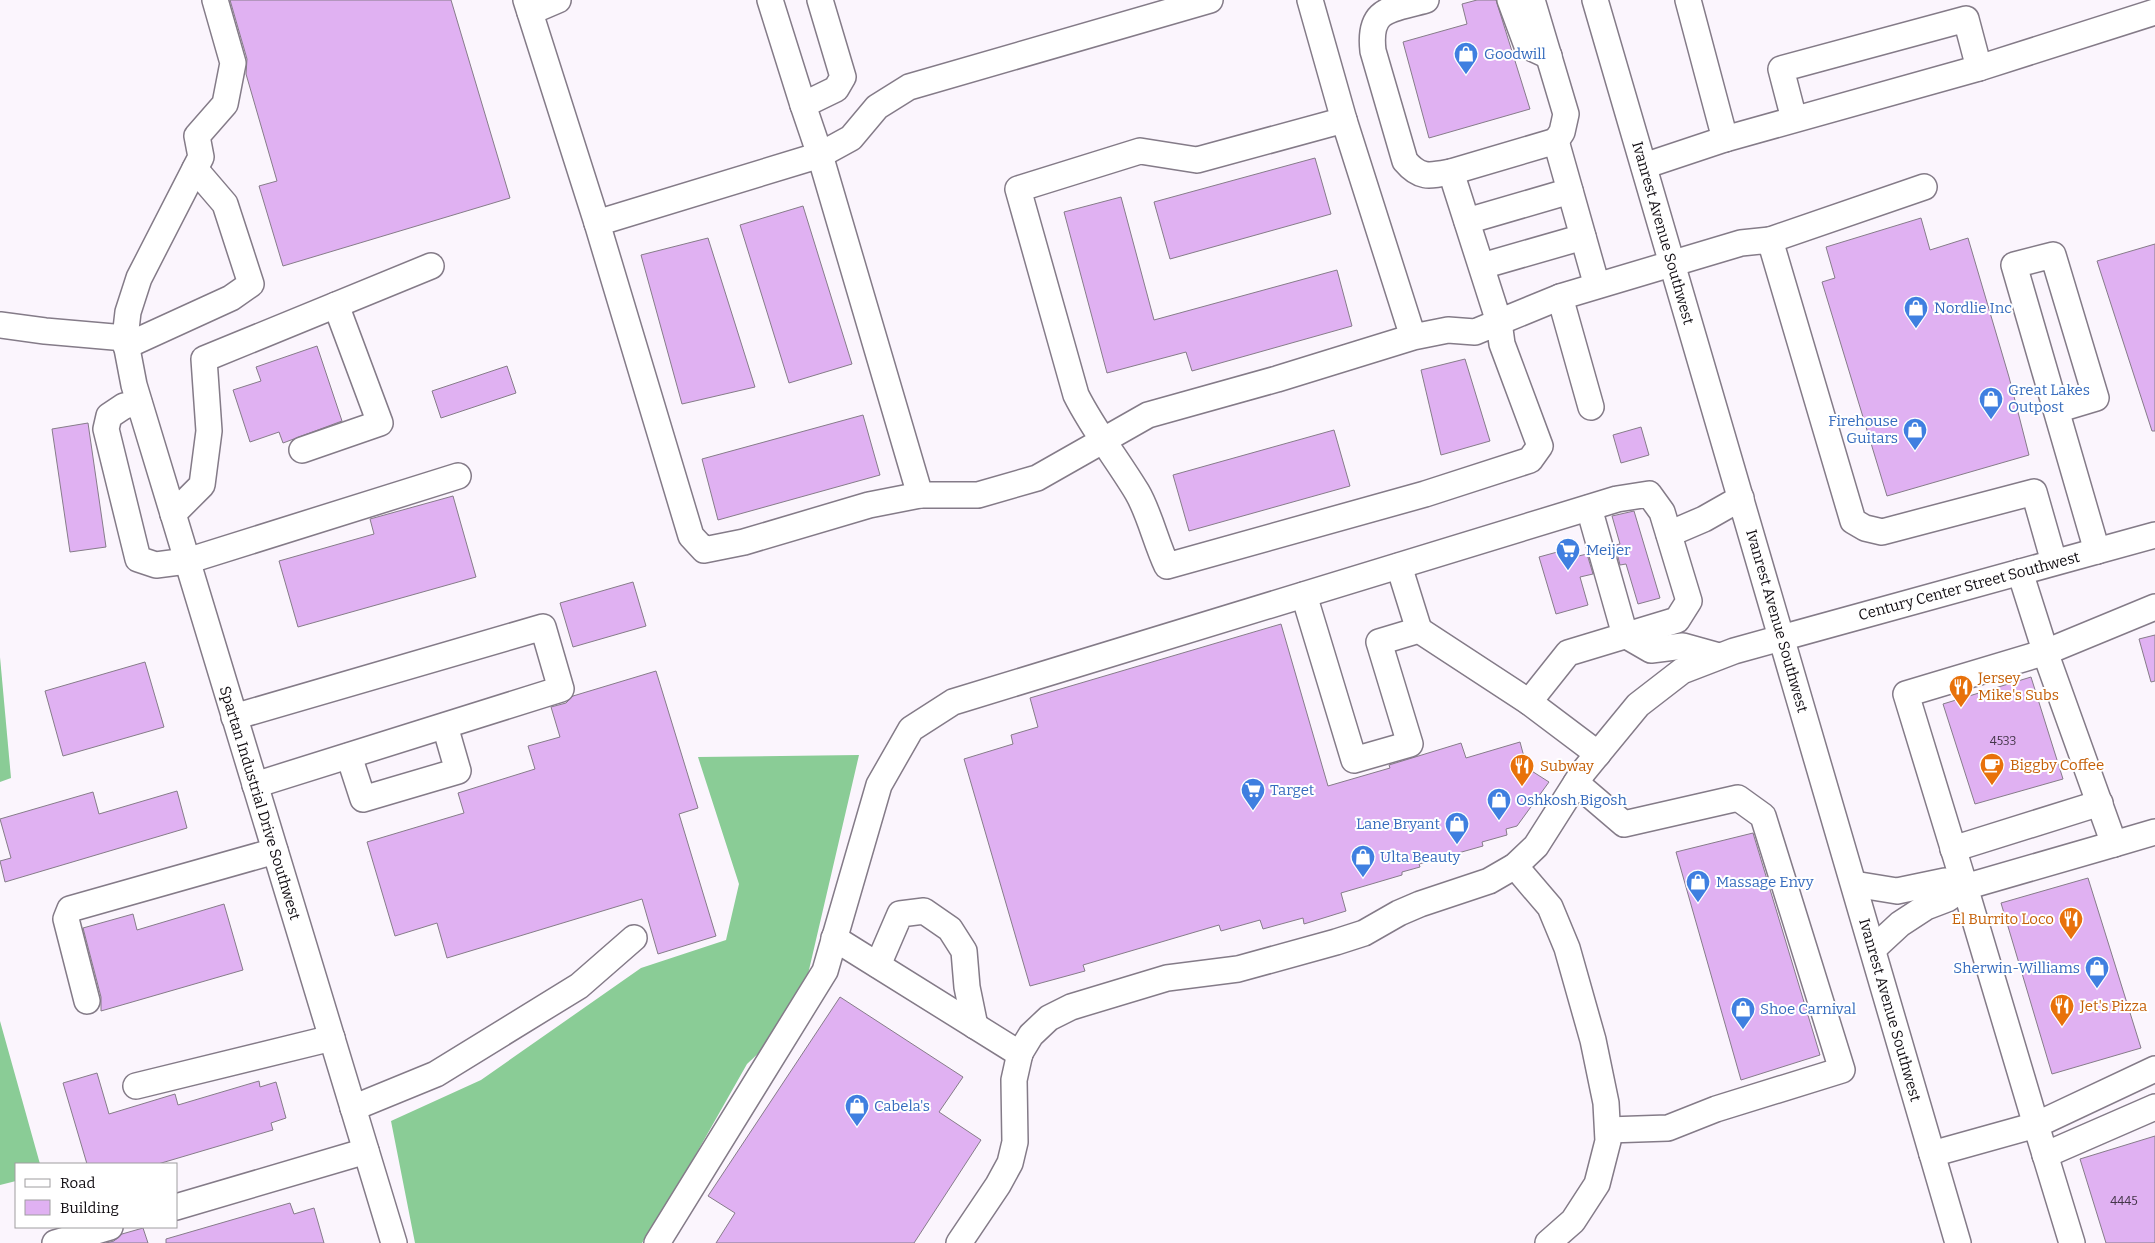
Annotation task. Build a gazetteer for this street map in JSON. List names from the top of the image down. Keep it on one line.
{"streets":{"street":["Ivanrest Avenue Southwest","Century Center Street Southwest","Spartan Industrial Drive Southwest"]},"crossings":[["Ivanrest Avenue Southwest","Century Center Street Southwest"]],"places":{"shop":["Goodwill","Nordlie Inc","Great Lakes Outpost","Firehouse Guitars","Oshkosh Bigosh","Lane Bryant","Ulta Beauty","Massage Envy","Sherwin-Williams","Shoe Carnival","Cabela's"],"supermarket":["Meijer","Target"],"restaurant":["Jersey Mike's Subs","Subway","El Burrito Loco","Jet's Pizza"],"cafe":["Biggby Coffee"]},"house_numbers":["4533","4445"],"legend":["Road","Building"]}
